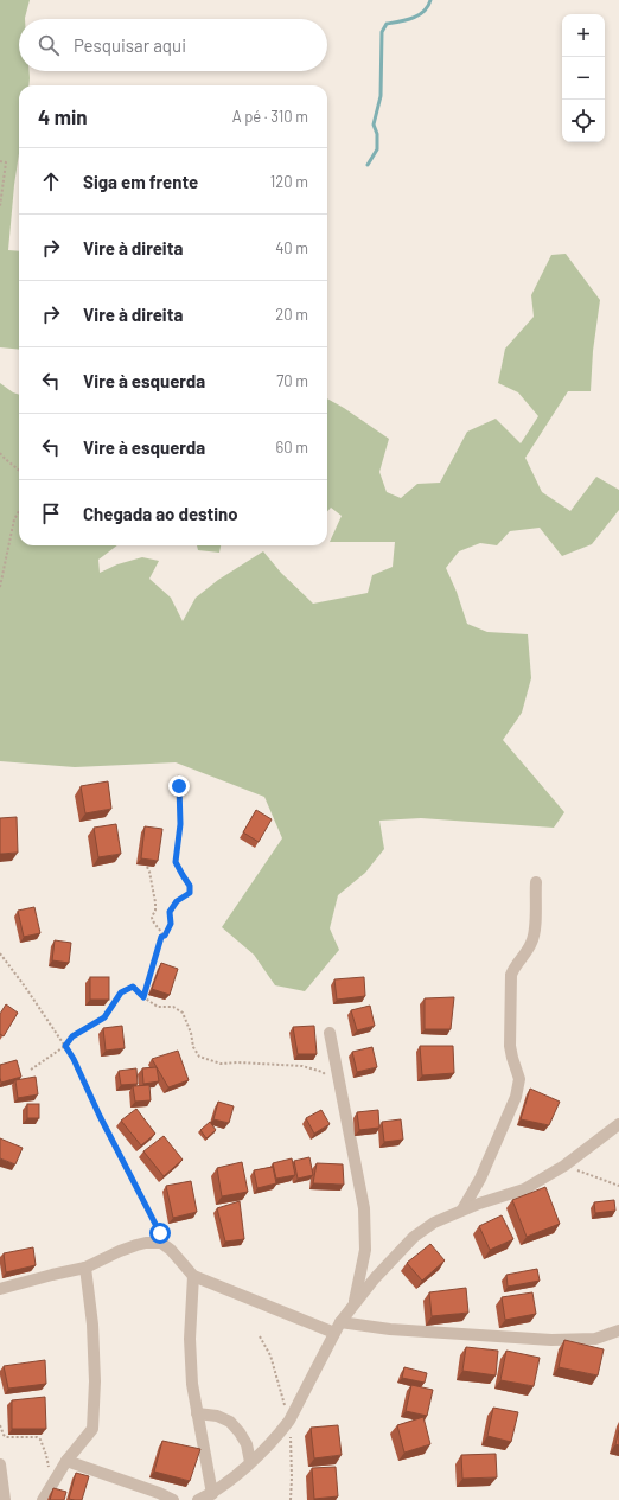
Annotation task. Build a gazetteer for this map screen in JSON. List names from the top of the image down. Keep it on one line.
{"page":{"map_buttons":["+","−"],"search":"Pesquisar aqui","heading":["4 min","A pé · 310 m"],"list":[["Siga em frente","120 m"],["Vire à direita","40 m"],["Vire à direita","20 m"],["Vire à esquerda","70 m"],["Vire à esquerda","60 m"],"Chegada ao destino"]}}
